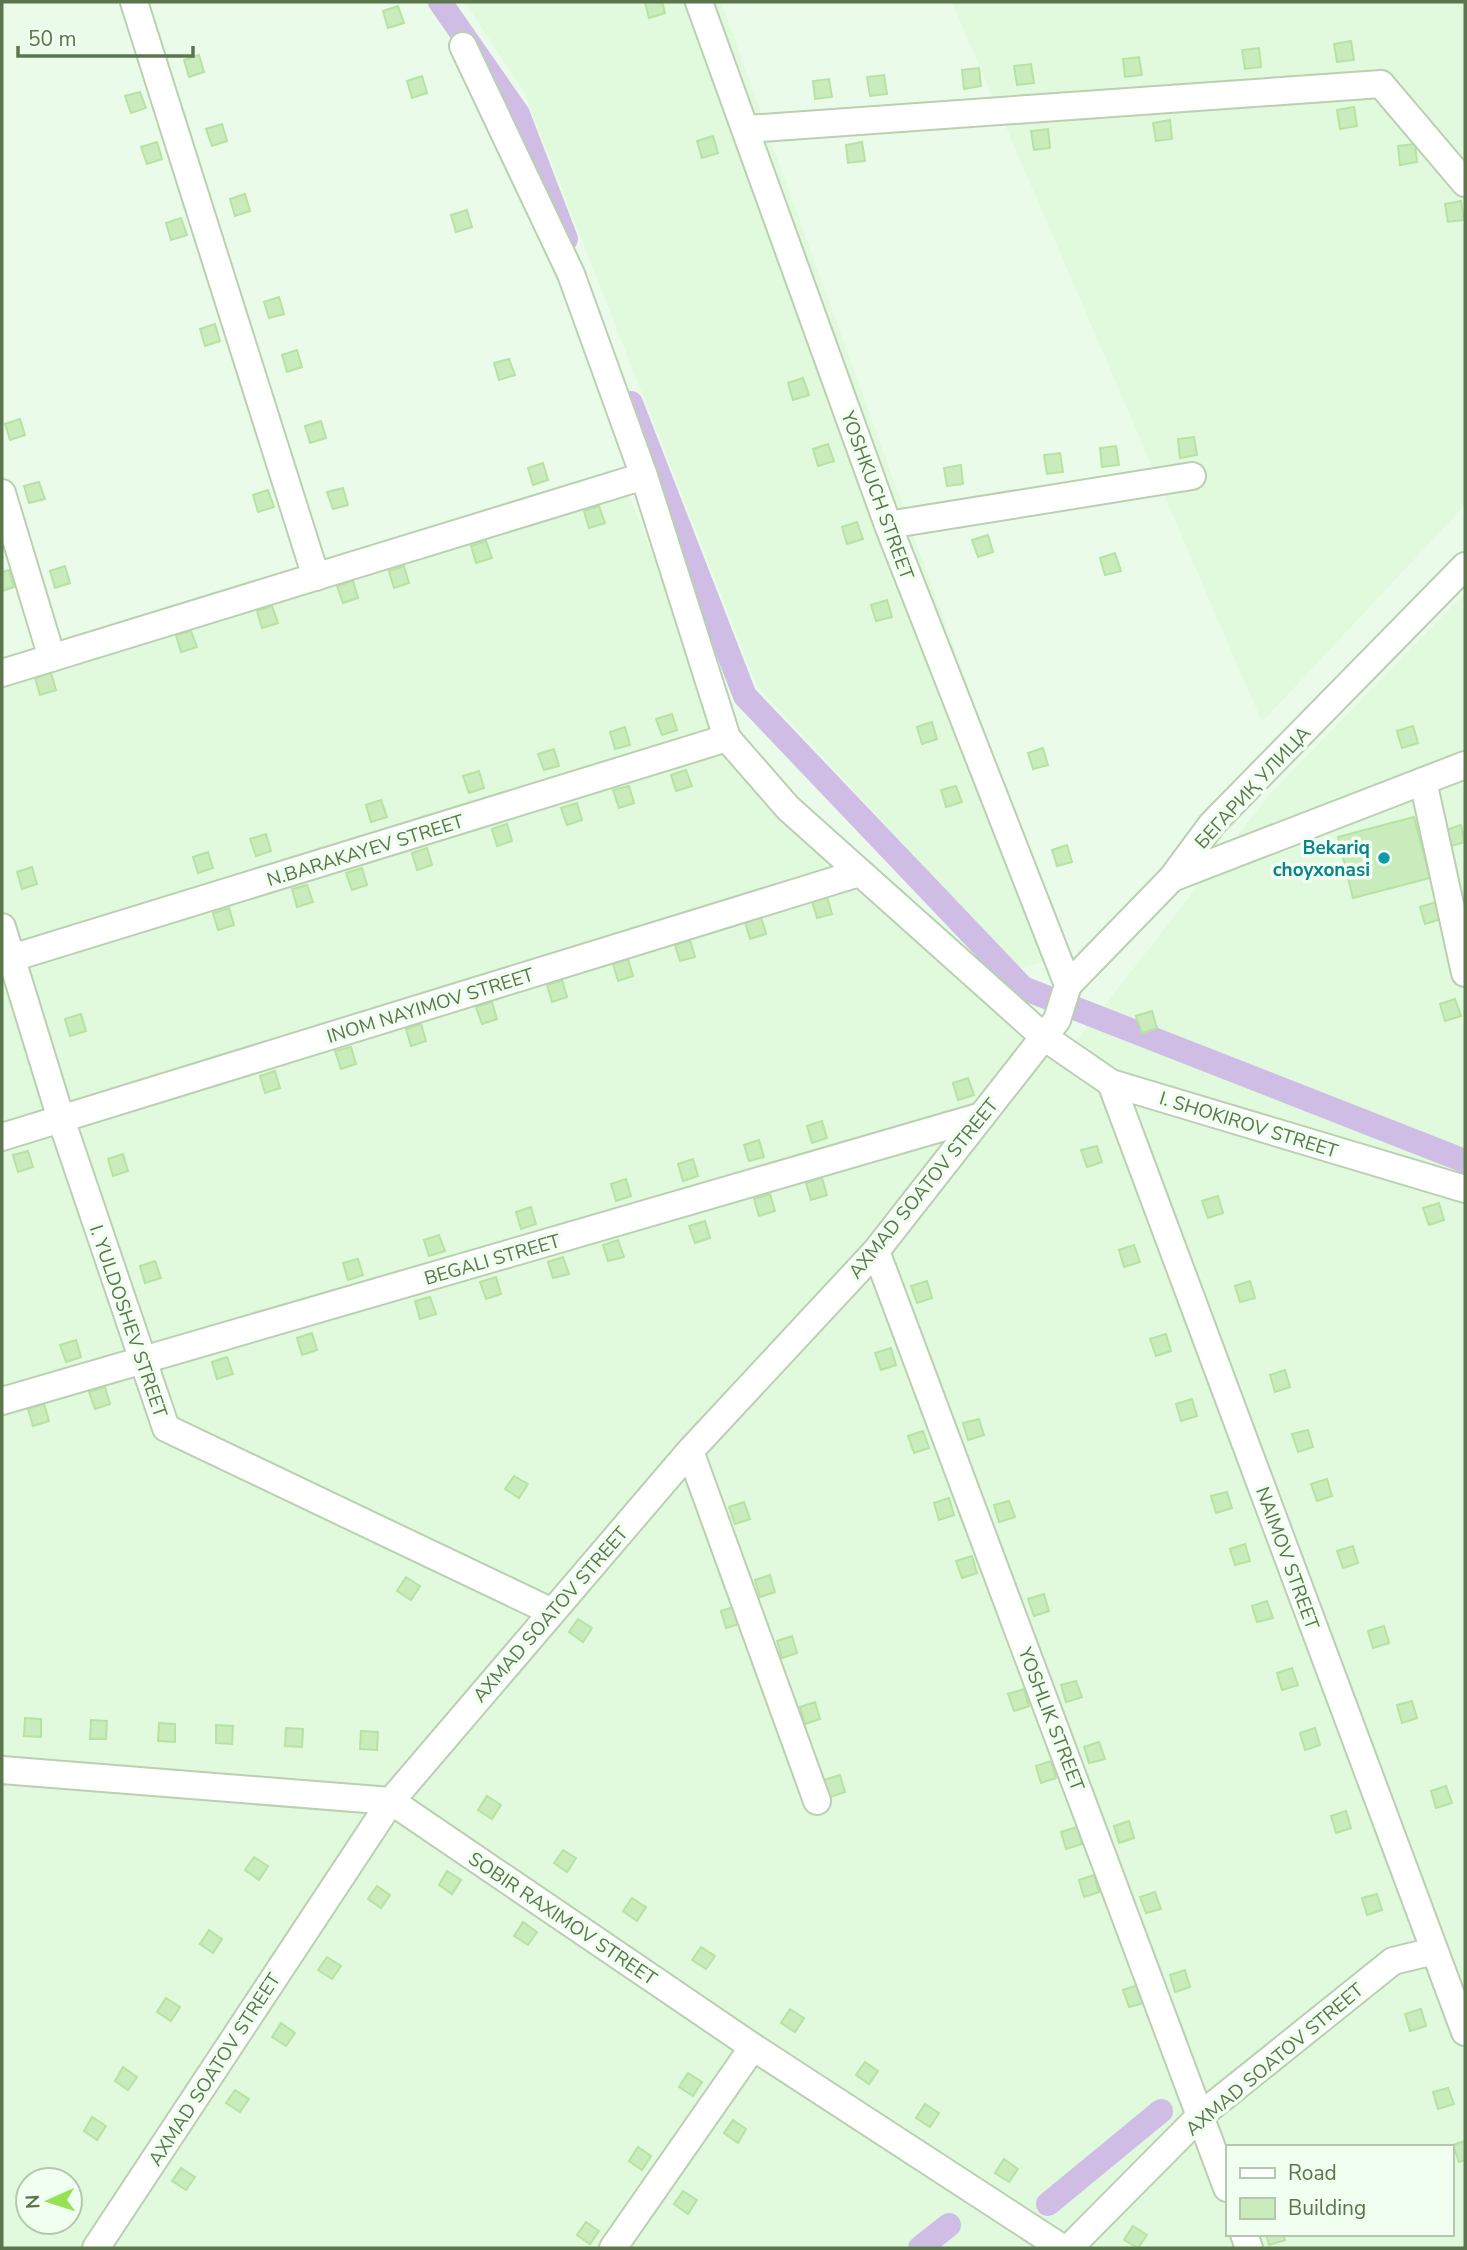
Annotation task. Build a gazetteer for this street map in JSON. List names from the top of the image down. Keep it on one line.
{"streets":{"street":["YOSHKUCH STREET","БЕГАРИҚ УЛИЦА","N.BARAKAYEV STREET","INOM NAYIMOV STREET","I. SHOKIROV STREET","AXMAD SOATOV STREET","BEGALI STREET","I. YULDOSHEV STREET","NAIMOV STREET","YOSHLIK STREET","SOBIR RAXIMOV STREET"]},"crossings":[["YOSHKUCH STREET","БЕГАРИҚ УЛИЦА"],["YOSHKUCH STREET","I. SHOKIROV STREET"],["YOSHKUCH STREET","AXMAD SOATOV STREET"],["БЕГАРИҚ УЛИЦА","I. SHOKIROV STREET"],["БЕГАРИҚ УЛИЦА","AXMAD SOATOV STREET"],["N.BARAKAYEV STREET","I. SHOKIROV STREET"],["N.BARAKAYEV STREET","I. YULDOSHEV STREET"],["INOM NAYIMOV STREET","I. SHOKIROV STREET"],["INOM NAYIMOV STREET","I. YULDOSHEV STREET"],["I. SHOKIROV STREET","AXMAD SOATOV STREET"],["I. SHOKIROV STREET","NAIMOV STREET"],["AXMAD SOATOV STREET","BEGALI STREET"],["AXMAD SOATOV STREET","I. YULDOSHEV STREET"],["AXMAD SOATOV STREET","NAIMOV STREET"],["AXMAD SOATOV STREET","YOSHLIK STREET"],["AXMAD SOATOV STREET","SOBIR RAXIMOV STREET"],["BEGALI STREET","I. YULDOSHEV STREET"]],"places":["Bekariq choyxonasi"],"legend":["Road","Building"],"scale_bar":"50 m","north":"left"}
